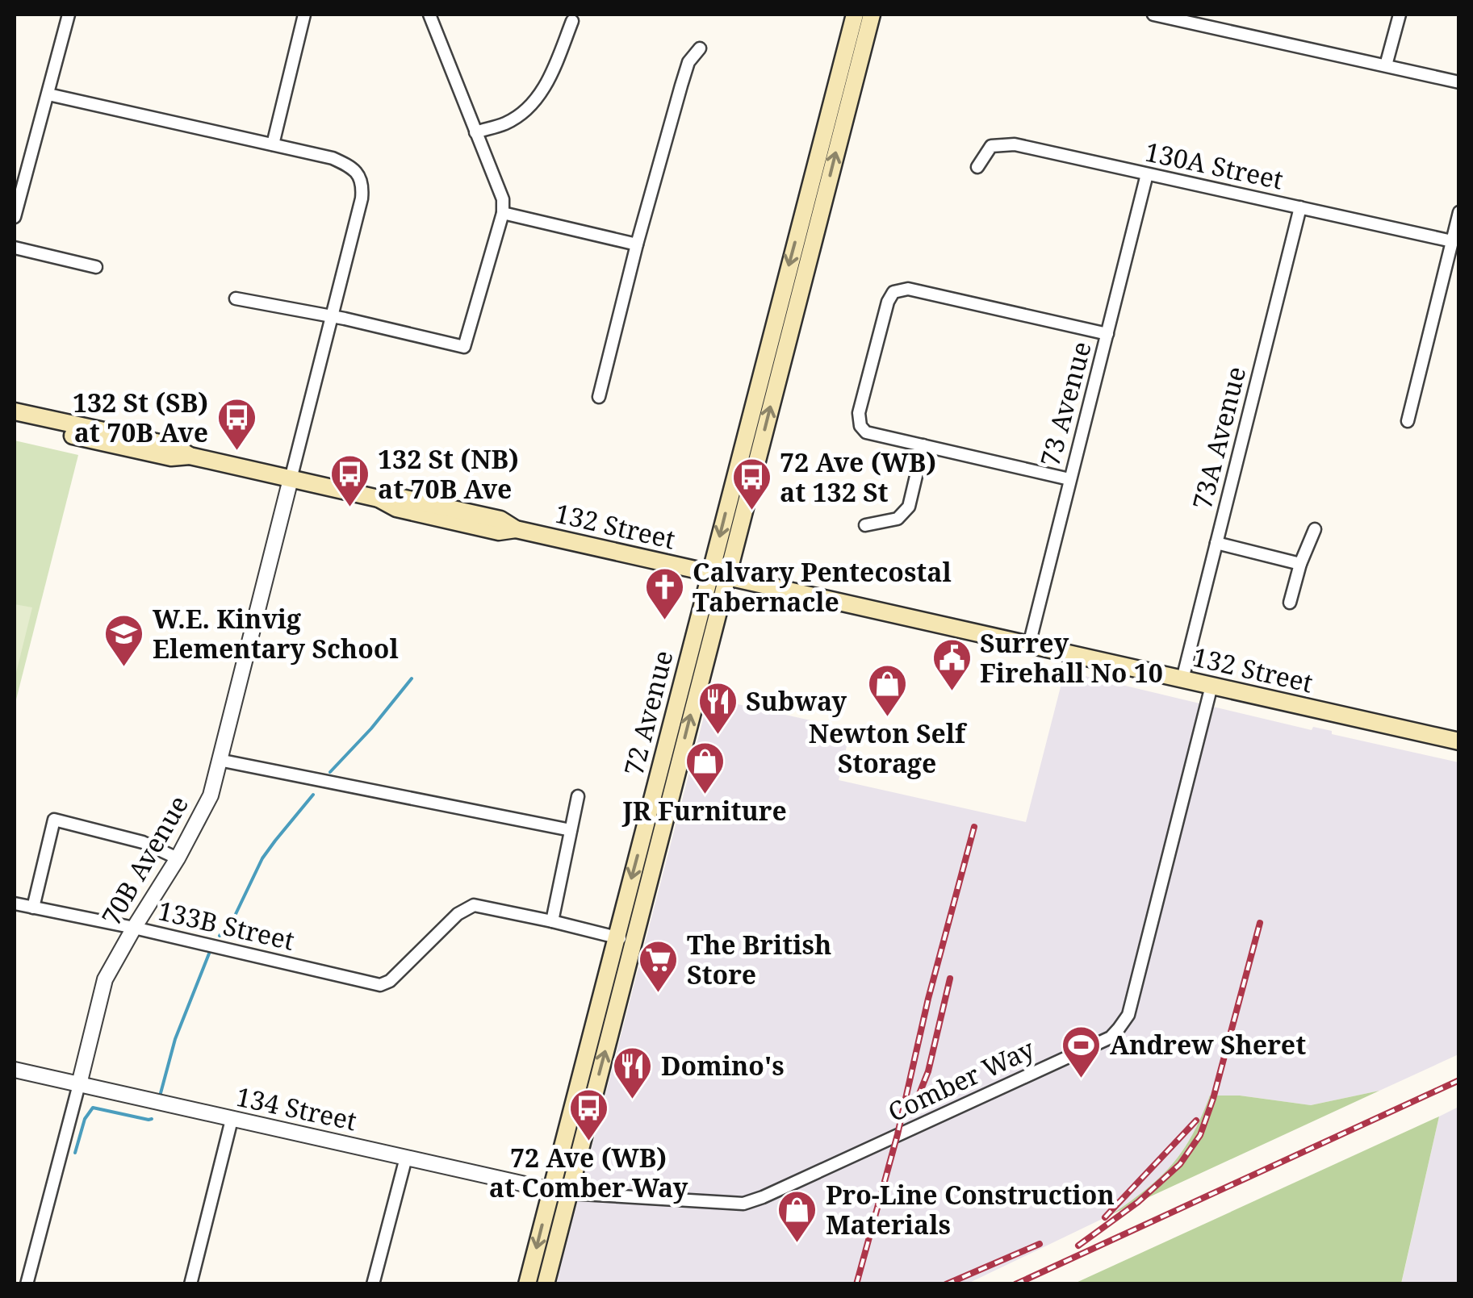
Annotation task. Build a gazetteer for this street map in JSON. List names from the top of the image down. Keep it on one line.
{"streets":{"main road":["132 Street","72 Avenue"],"street":["130A Street","73 Avenue","73A Avenue","70B Avenue","133B Street","Comber Way","134 Street"]},"crossings":[["130A Street","73 Avenue"],["130A Street","73A Avenue"],["73 Avenue","132 Street"],["73A Avenue","132 Street"],["132 Street","72 Avenue"],["132 Street","70B Avenue"],["132 Street","Comber Way"],["72 Avenue","Comber Way"],["72 Avenue","134 Street"],["70B Avenue","133B Street"],["70B Avenue","134 Street"],["Comber Way","134 Street"]],"places":{"bus stop":["132 St (SB) at 70B Ave","132 St (NB) at 70B Ave","72 Ave (WB) at 132 St","72 Ave (WB) at Comber Way"],"church":["Calvary Pentecostal Tabernacle"],"school or university":["W.E. Kinvig Elementary School"],"public building":["Surrey Firehall No 10"],"shop":["Newton Self Storage","JR Furniture","Pro-Line Construction Materials"],"restaurant":["Subway","Domino's"],"supermarket":["The British Store"],"sports":["Andrew Sheret"]}}
